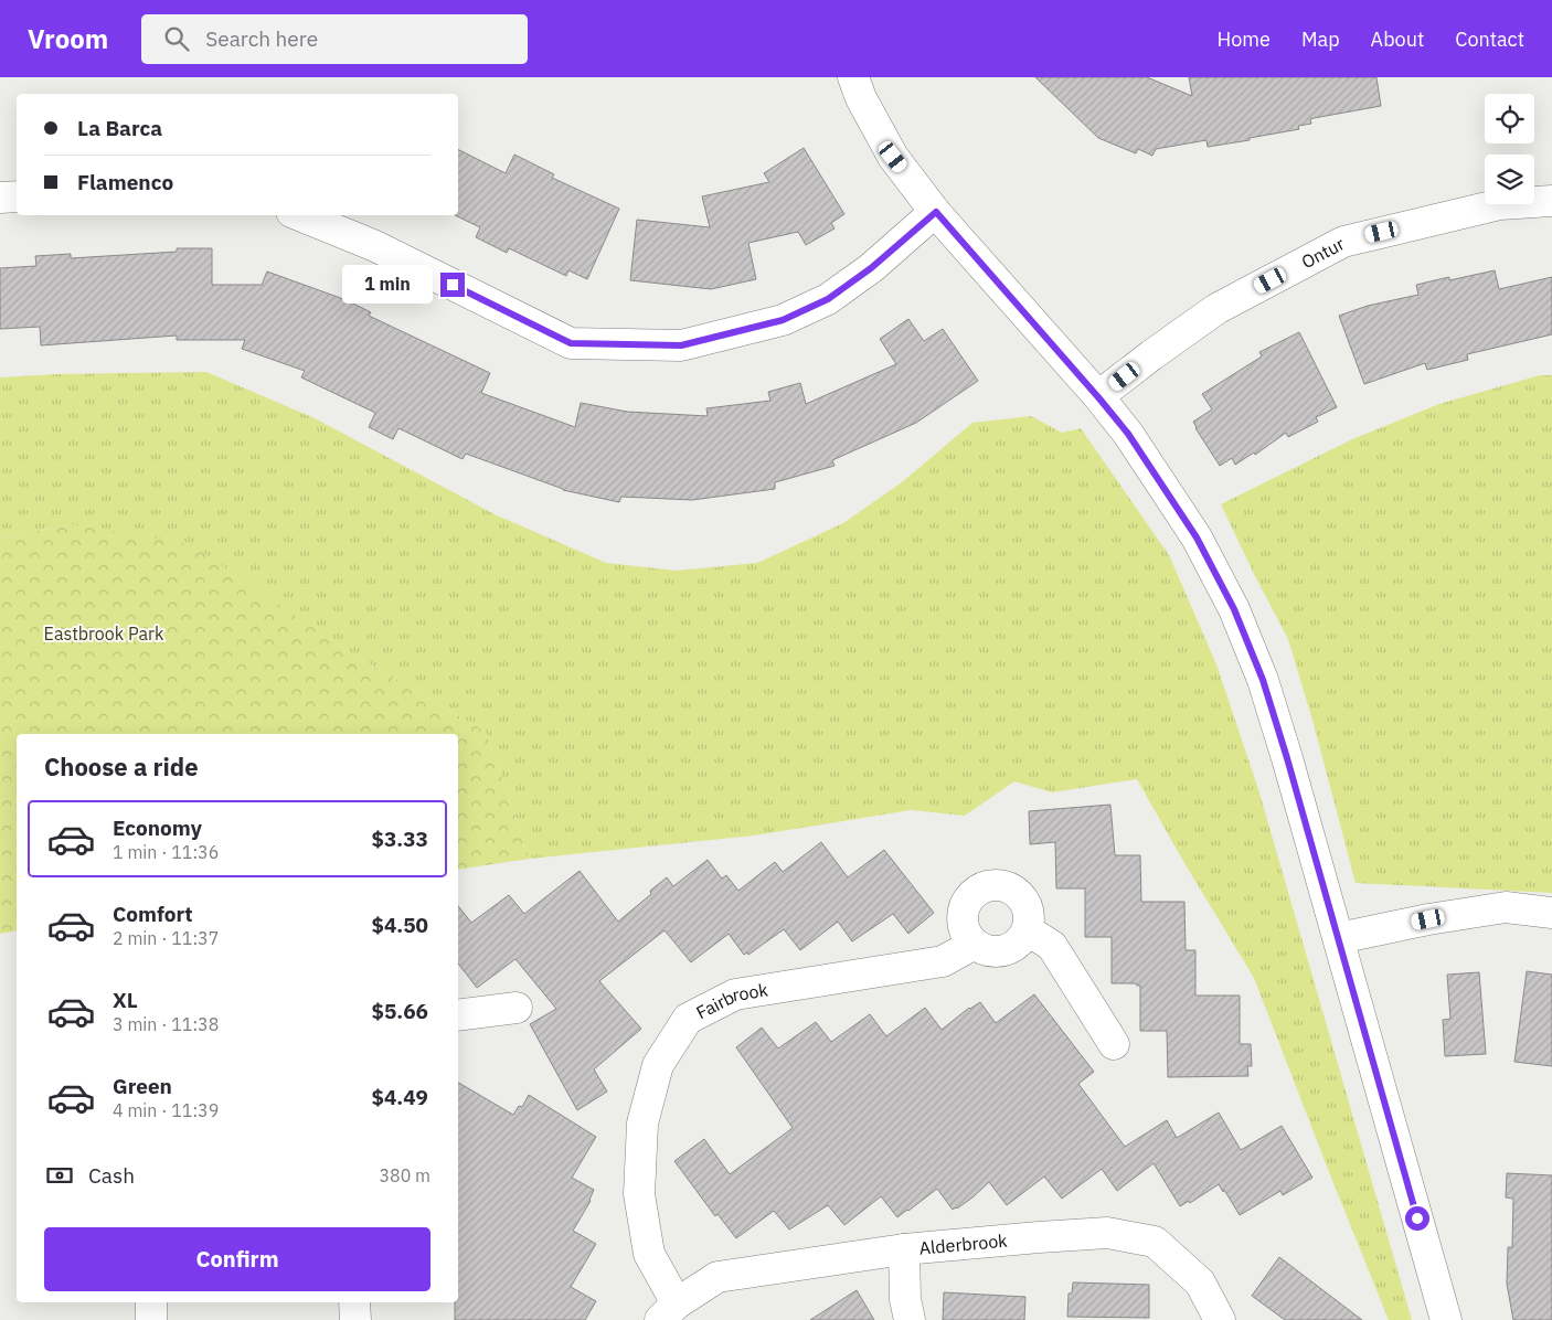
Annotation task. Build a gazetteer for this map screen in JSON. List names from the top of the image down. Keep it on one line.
{"streets":{"street":["Ontur","Fairbrook","Alderbrook"]},"crossings":[["Fairbrook","Alderbrook"]],"parks":["Eastbrook Park"],"page":{"header":"Vroom","search":"Search here","nav":["Home","Map","About","Contact"],"banner":["La Barca","Flamenco"],"bubble":"1 min","heading":"Choose a ride","list":[{"name":"Economy","note":"1 min · 11:36","value":"$3.33"},{"name":"Comfort","note":"2 min · 11:37","value":"$4.50"},{"name":"XL","note":"3 min · 11:38","value":"$5.66"},{"name":"Green","note":"4 min · 11:39","value":"$4.49"}],"pay":["Cash","380 m"],"buttons":"Confirm"}}
